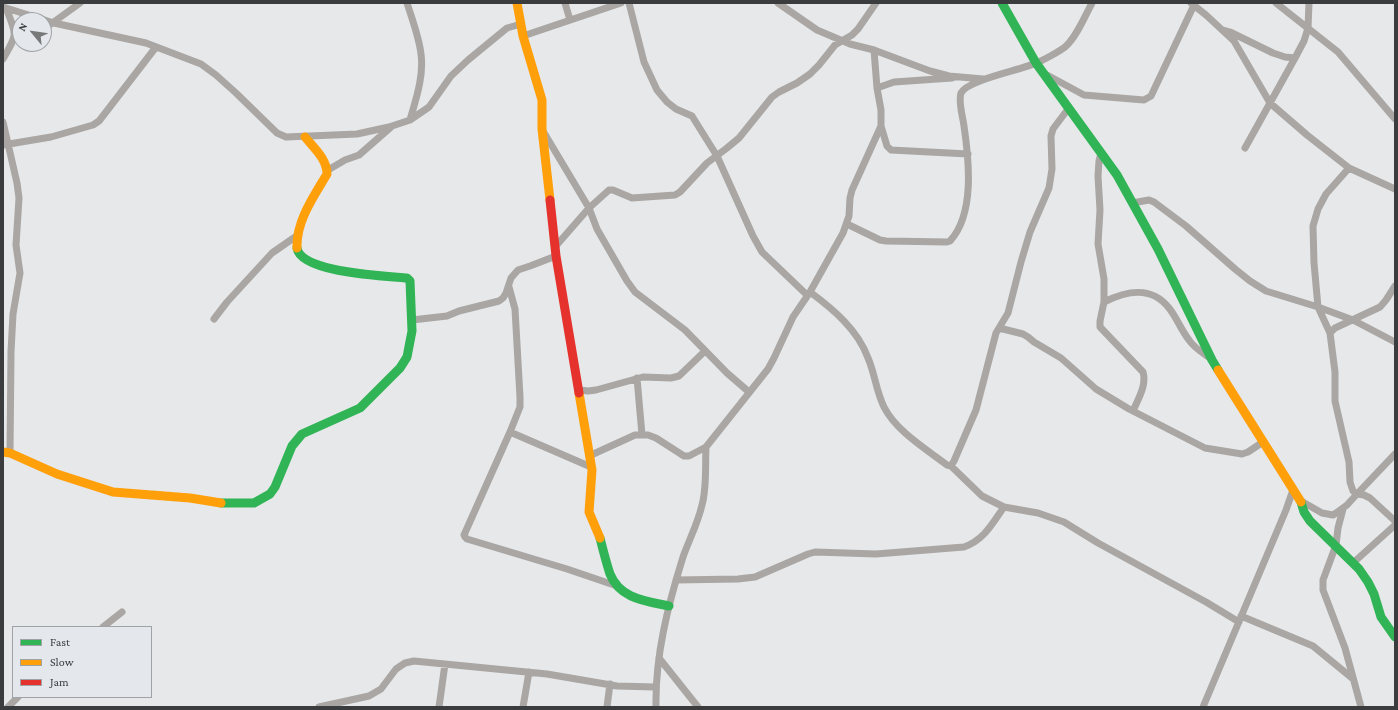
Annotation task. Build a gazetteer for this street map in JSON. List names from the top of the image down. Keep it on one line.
{"legend":["Fast","Slow","Jam"],"north":"top left"}
